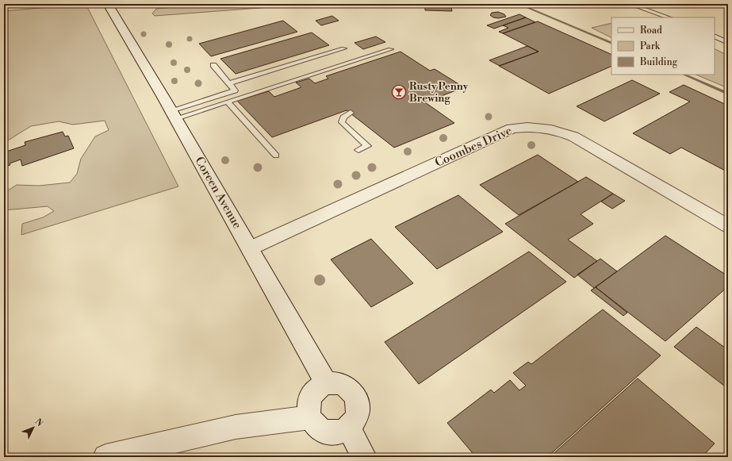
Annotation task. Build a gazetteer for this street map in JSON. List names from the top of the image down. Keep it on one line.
{"streets":{"street":["Coombes Drive","Coreen Avenue"]},"crossings":[["Coombes Drive","Coreen Avenue"]],"places":{"bar":["Rusty Penny Brewing"]},"legend":["Road","Park","Building"],"north":"top right"}
